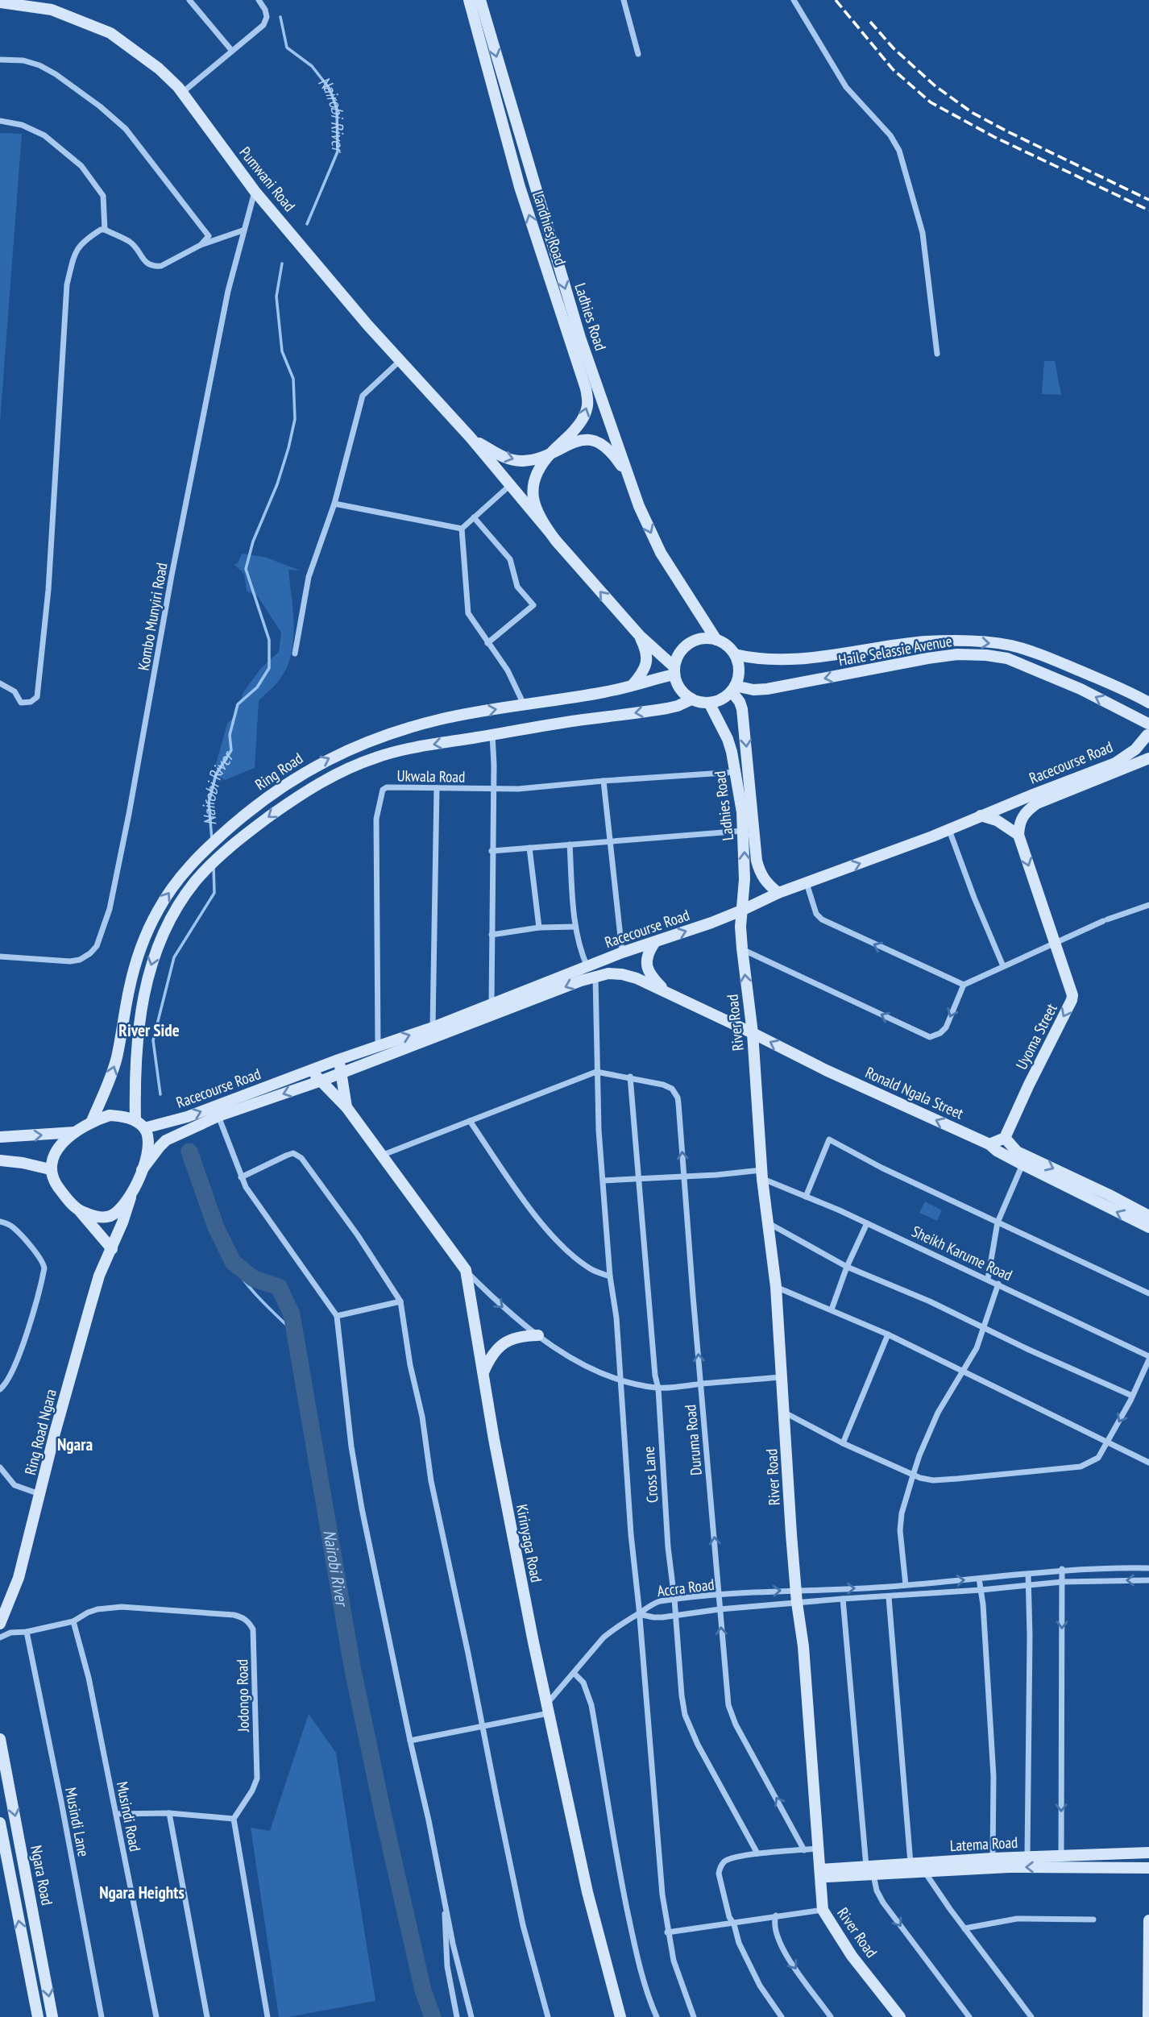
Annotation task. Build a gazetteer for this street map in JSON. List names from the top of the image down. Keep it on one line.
{"streets":{"main road":["Pumwani Road","Landhies Road","Ladhies Road","Haile Selassie Avenue","Racecourse Road","Ring Road","River Road","Uyoma Street","Ronald Ngala Street","Ring Road Ngara","Kirinyaga Road","Latema Road","Ngara Road"],"street":["Kombo Munyiri Road","Ukwala Road","Sheikh Karume Road","Duruma Road","Cross Lane","Accra Road","Jodongo Road","Musindi Road","Musindi Lane"]},"crossings":[["Pumwani Road","Kombo Munyiri Road"],["Landhies Road","Ladhies Road"],["Landhies Road","Haile Selassie Avenue"],["Landhies Road","Ring Road"],["Ladhies Road","Haile Selassie Avenue"],["Ladhies Road","Racecourse Road"],["Ladhies Road","Ring Road"],["Ladhies Road","Ukwala Road"],["Ladhies Road","River Road"],["Haile Selassie Avenue","Racecourse Road"],["Haile Selassie Avenue","Ring Road"],["Racecourse Road","Ring Road"],["Racecourse Road","Ukwala Road"],["Racecourse Road","River Road"],["Racecourse Road","Ronald Ngala Street"],["Racecourse Road","Ring Road Ngara"],["Racecourse Road","Kirinyaga Road"],["Ring Road","Ring Road Ngara"],["River Road","Ronald Ngala Street"],["River Road","Sheikh Karume Road"],["River Road","Accra Road"],["River Road","Latema Road"],["Sheikh Karume Road","Duruma Road"],["Sheikh Karume Road","Cross Lane"],["Duruma Road","Cross Lane"],["Duruma Road","Accra Road"],["Cross Lane","Accra Road"],["Jodongo Road","Musindi Road"],["Jodongo Road","Musindi Lane"]],"one_way":["Landhies Road","Uyoma Street","Duruma Road"],"districts":["River Side","Ngara","Ngara Heights"],"water":["Nairobi River"]}
